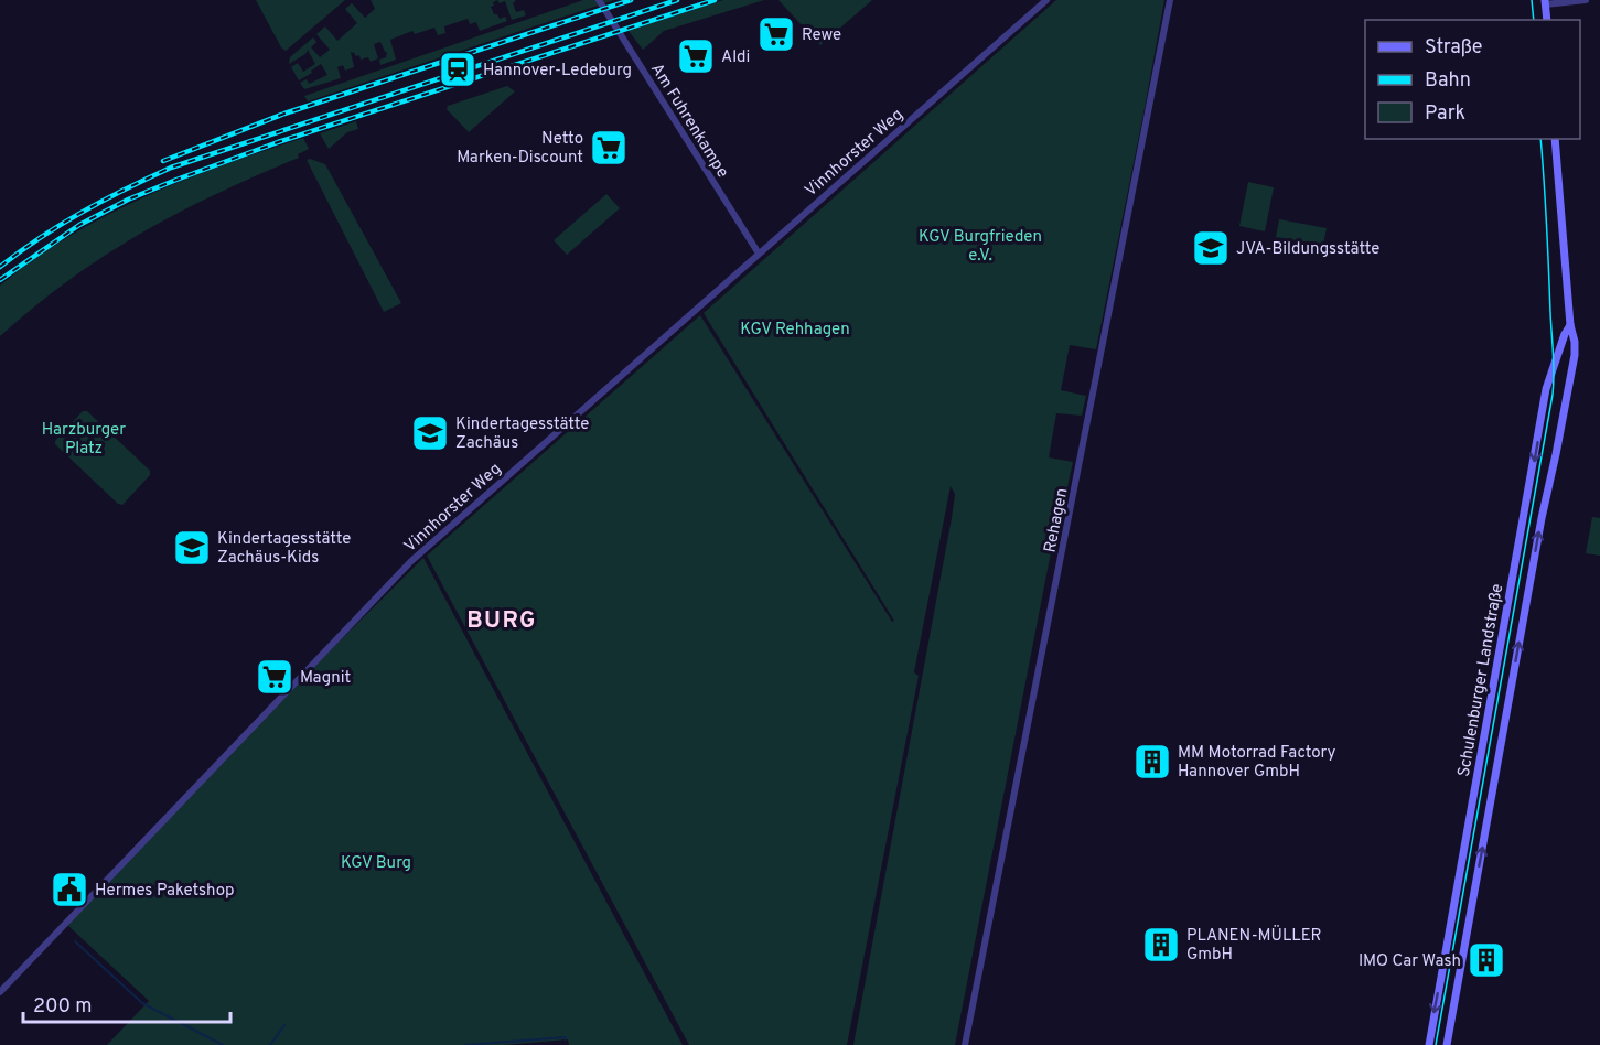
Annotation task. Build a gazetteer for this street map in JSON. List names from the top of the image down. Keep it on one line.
{"streets":{"main road":["Schulenburger Landstraße"],"street":["Am Fuhrenkampe","Vinnhorster Weg","Rehagen"]},"crossings":[["Am Fuhrenkampe","Vinnhorster Weg"]],"districts":["BURG"],"parks":["KGV Burgfrieden e.V.","KGV Rehhagen","Harzburger Platz","KGV Burg"],"places":{"supermarket":["Rewe","Aldi","Netto Marken-Discount","Magnit"],"station":["Hannover-Ledeburg"],"school or university":["JVA-Bildungsstätte","Kindertagesstätte Zachäus","Kindertagesstätte Zachäus-Kids"],"building":["MM Motorrad Factory Hannover GmbH","PLANEN-MÜLLER GmbH","IMO Car Wash"],"public building":["Hermes Paketshop"]},"legend":["Straße","Bahn","Park"],"scale_bar":"200 m"}
